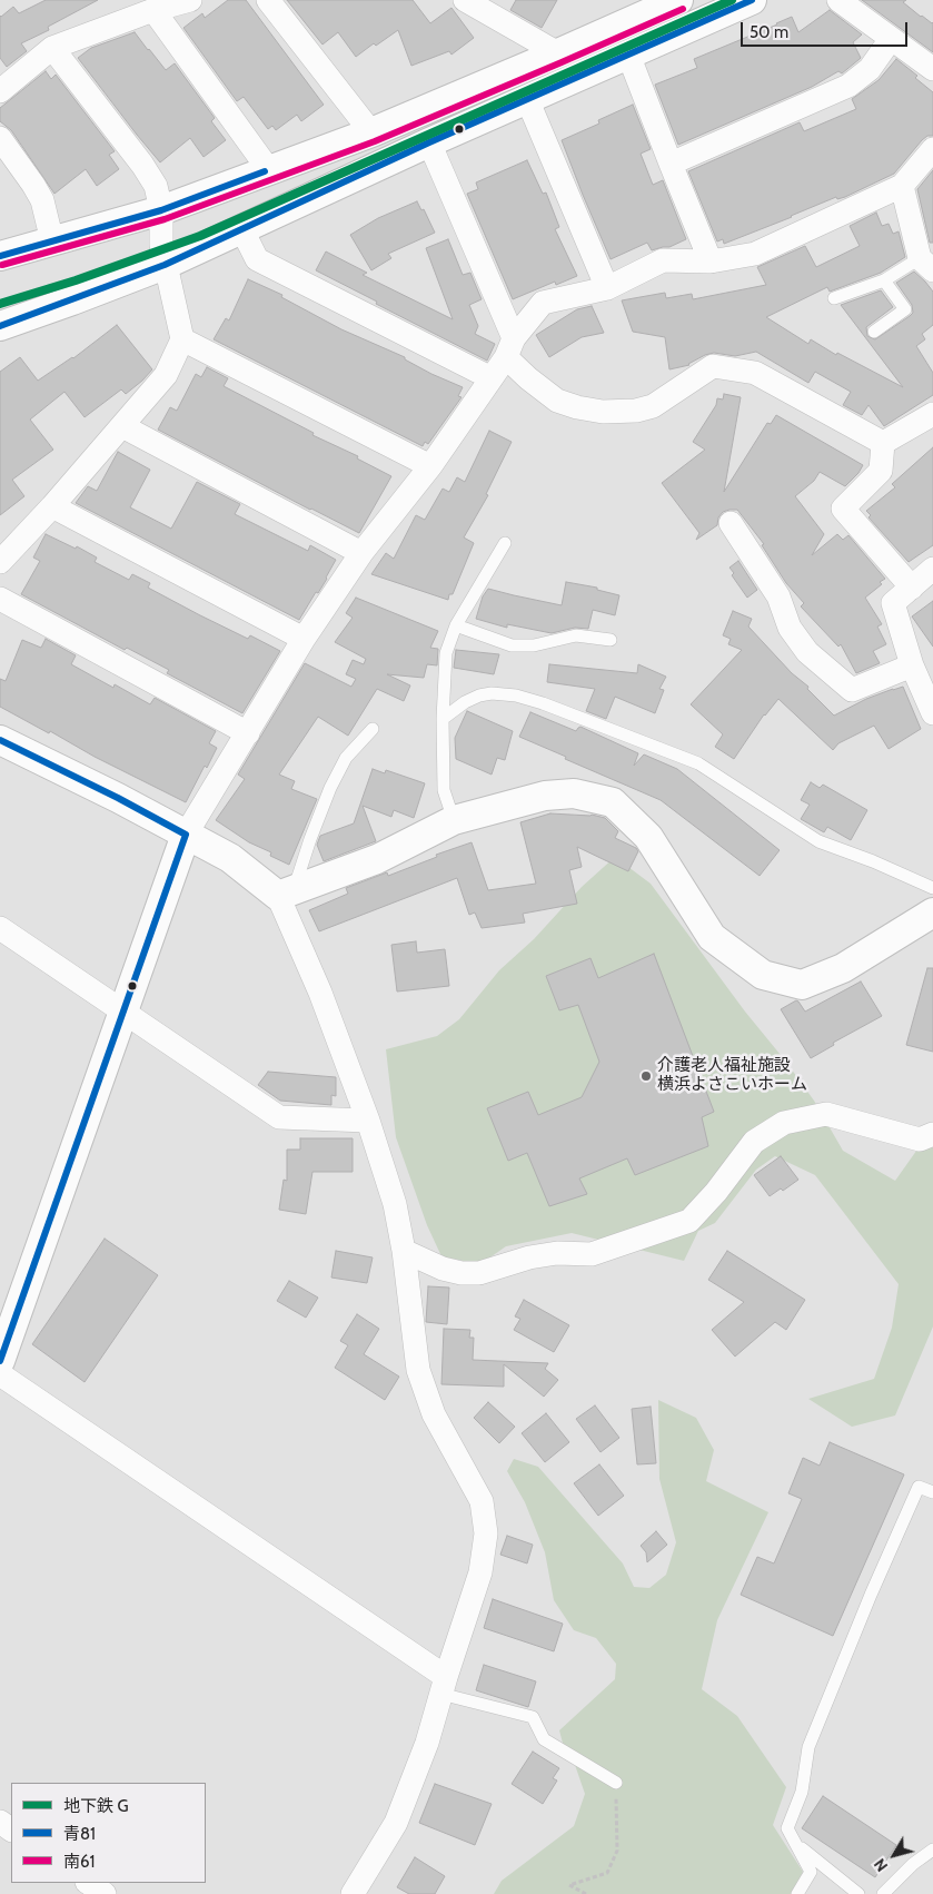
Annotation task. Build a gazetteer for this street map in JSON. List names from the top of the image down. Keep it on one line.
{"places":["介護老人福祉施設 横浜よさこいホーム"],"lines":["metro line G","transit line 青81","transit line 南61"],"legend":["地下鉄 G","青81","南61"],"scale_bar":"50 m","north":"bottom left"}
